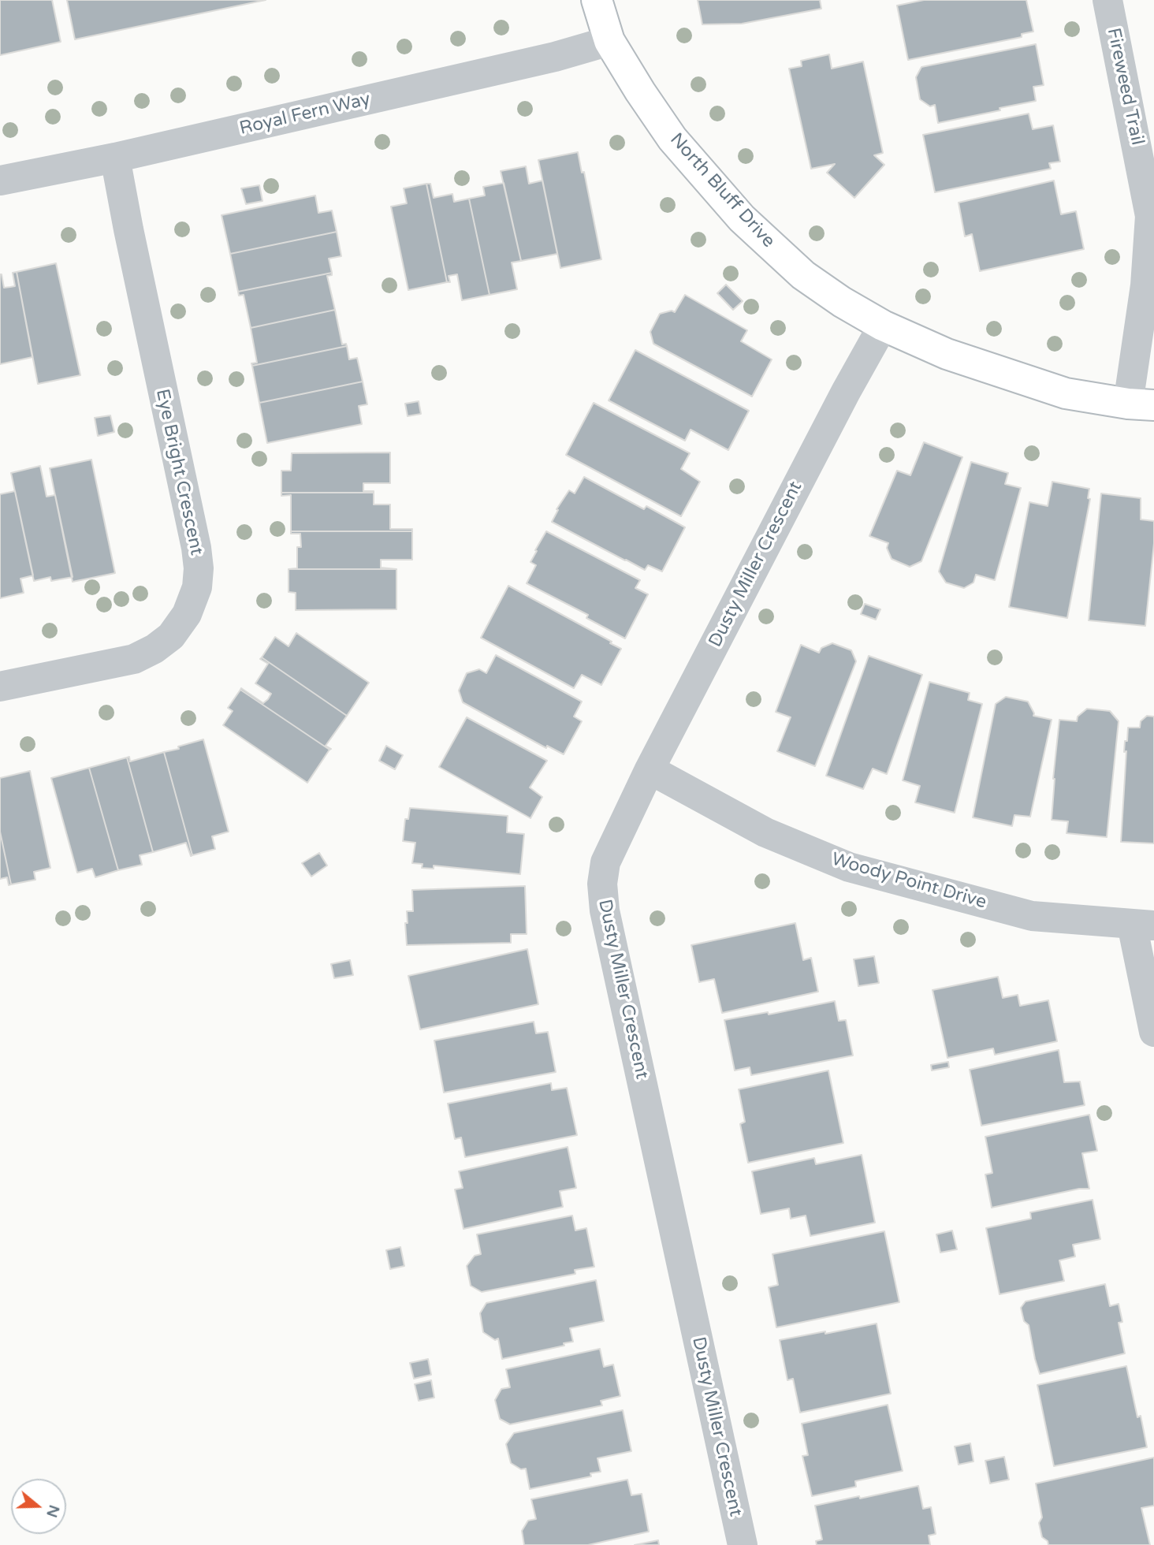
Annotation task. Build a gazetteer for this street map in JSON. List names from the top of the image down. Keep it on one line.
{"streets":{"street":["Fireweed Trail","Royal Fern Way","North Bluff Drive","Eye Bright Crescent","Dusty Miller Crescent","Woody Point Drive"]},"crossings":[["Fireweed Trail","North Bluff Drive"],["Royal Fern Way","North Bluff Drive"],["Royal Fern Way","Eye Bright Crescent"],["North Bluff Drive","Dusty Miller Crescent"],["Dusty Miller Crescent","Woody Point Drive"]],"north":"right"}
